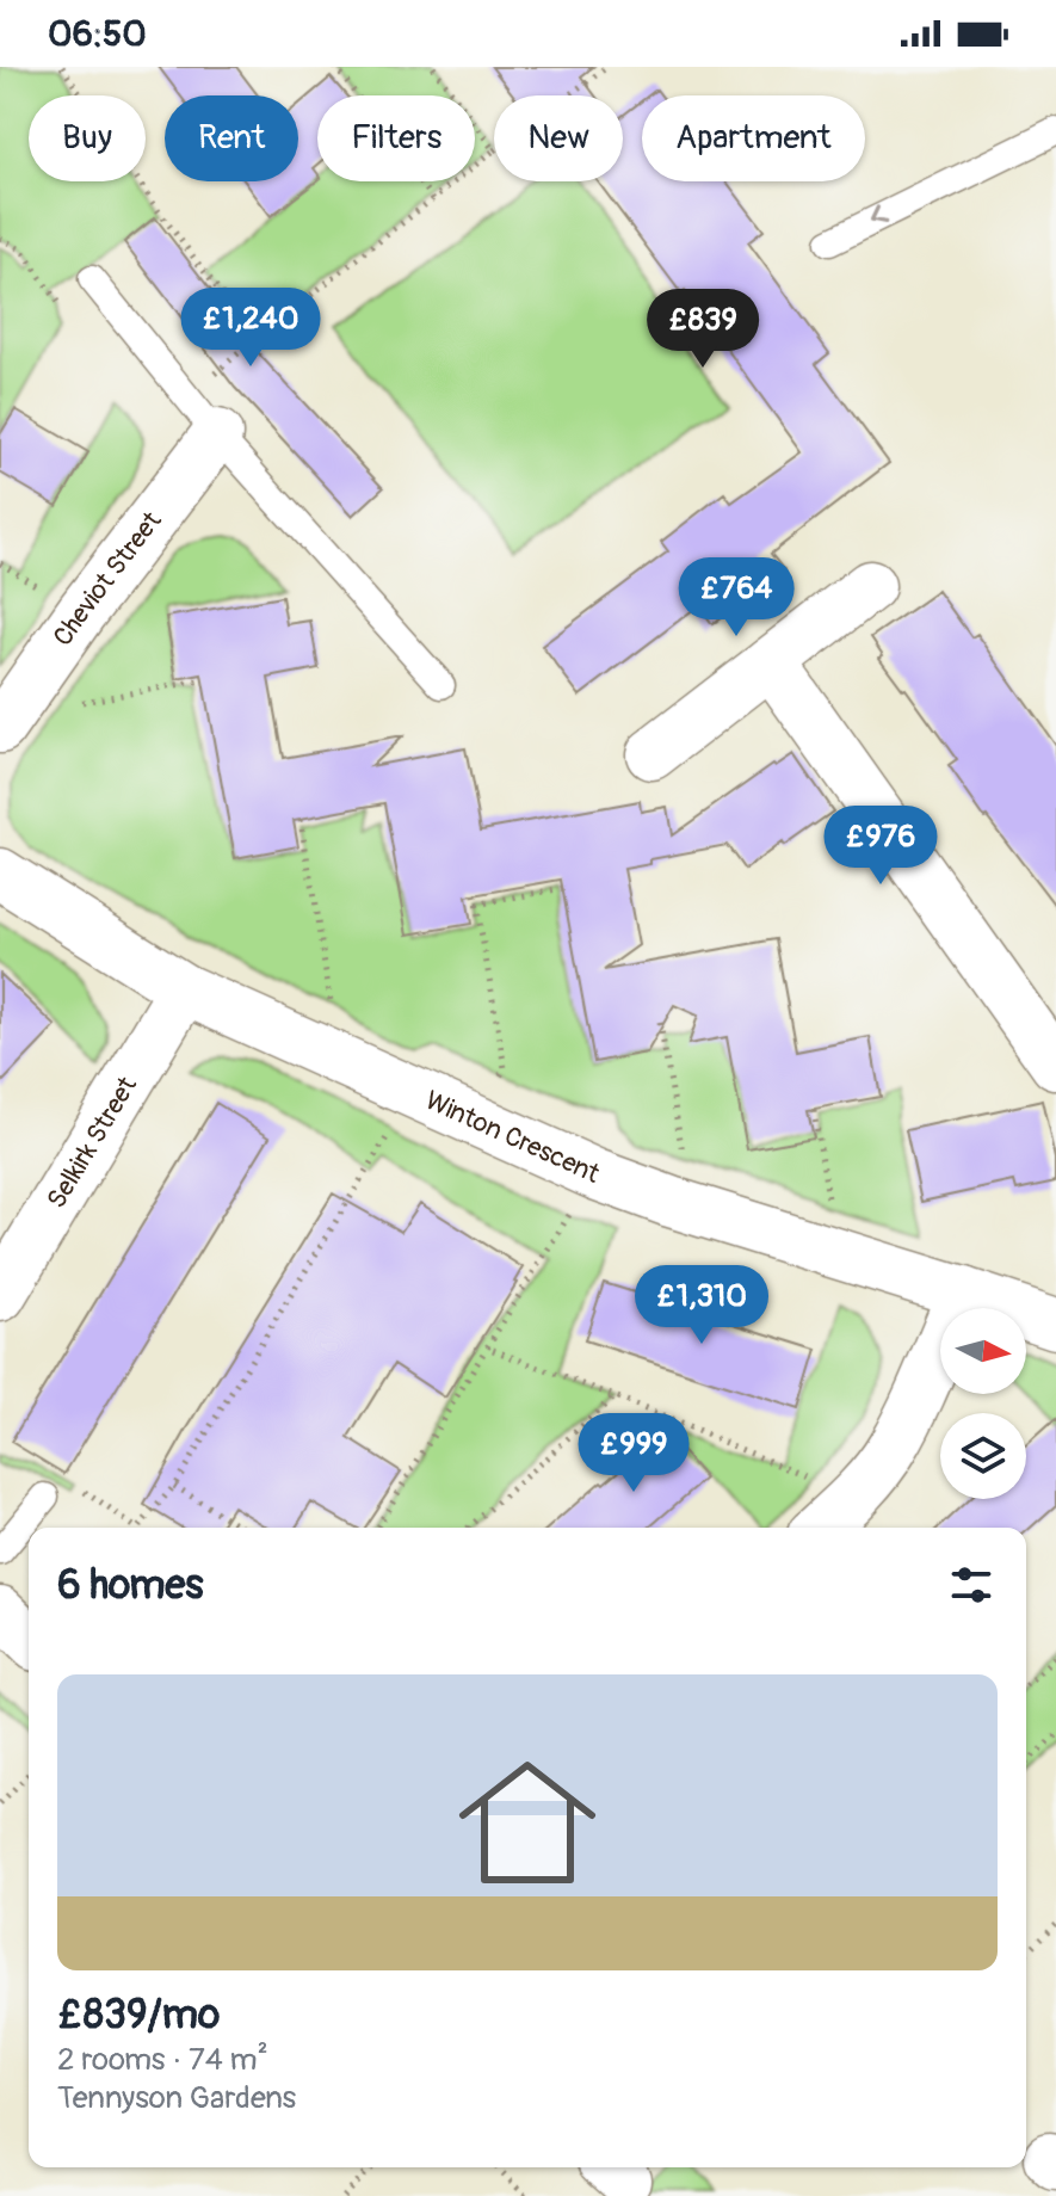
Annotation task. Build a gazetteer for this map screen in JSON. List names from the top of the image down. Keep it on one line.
{"streets":{"street":["Cheviot Street","Winton Crescent","Selkirk Street"]},"crossings":[["Winton Crescent","Selkirk Street"]],"north":"right","page":{"status":"06:50","chip":["Buy","Rent","Filters","New","Apartment"],"price":["£1,240","£839","£764","£976","£1,310","£999"],"heading":"6 homes","list":[{"name":"£839/mo","note":"2 rooms · 74 m² · Tennyson Gardens"}]}}
